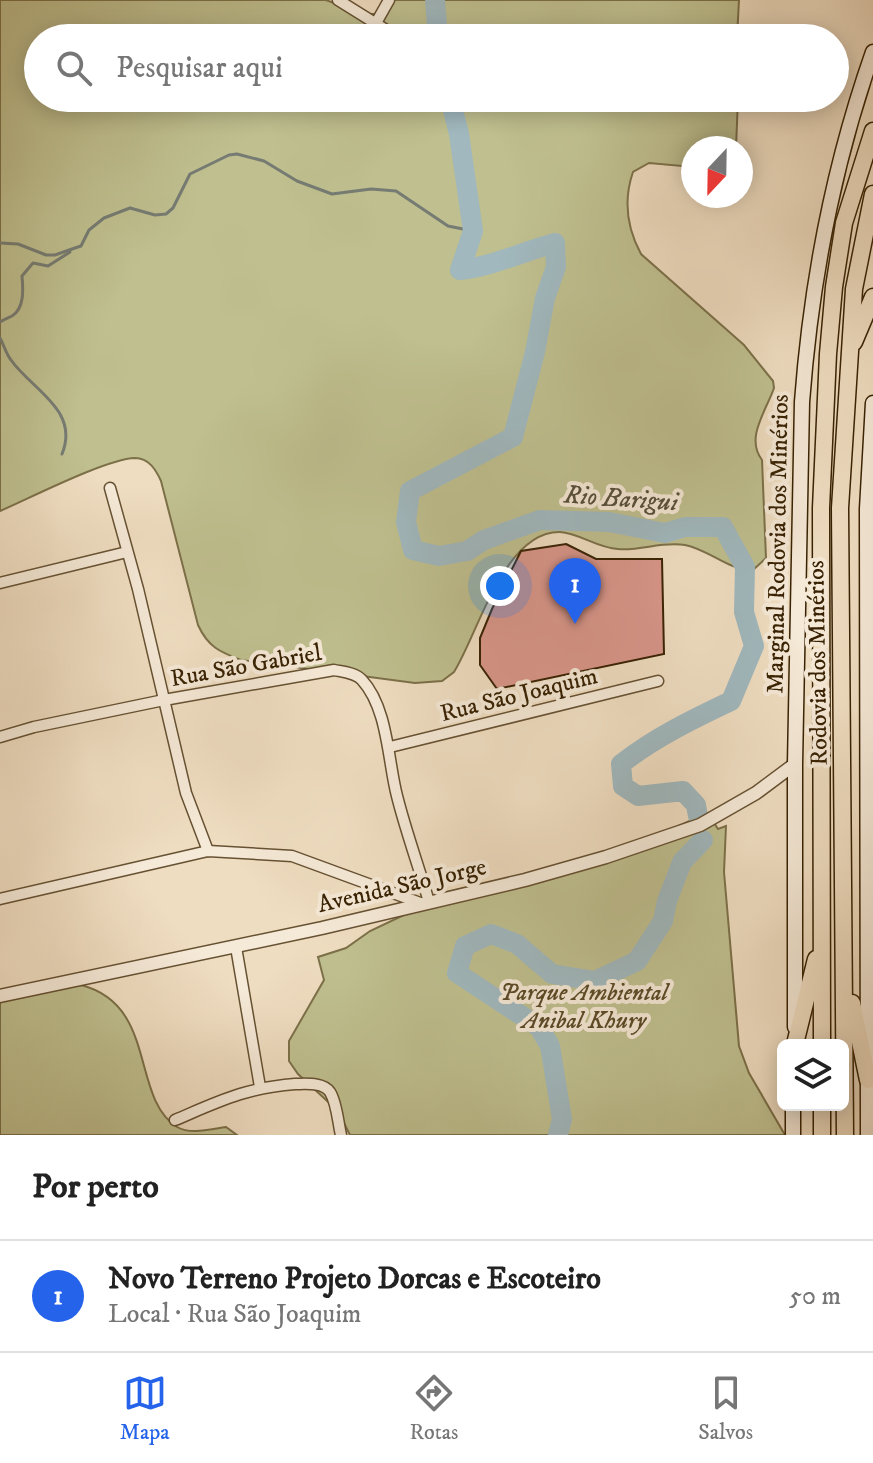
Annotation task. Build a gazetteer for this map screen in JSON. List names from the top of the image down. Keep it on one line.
{"streets":{"main road":["Marginal Rodovia dos Minérios","Rodovia dos Minérios"],"street":["Rua São Gabriel","Rua São Joaquim","Avenida São Jorge"]},"crossings":[["Marginal Rodovia dos Minérios","Avenida São Jorge"],["Rua São Gabriel","Rua São Joaquim"],["Rua São Gabriel","Avenida São Jorge"]],"water":["Rio Barigui"],"parks":["Parque Ambiental Anibal Khury"],"north":"bottom","page":{"search":"Pesquisar aqui","pins":"1","heading":"Por perto","list":[{"mark":"1","name":"Novo Terreno Projeto Dorcas e Escoteiro","note":"Local · Rua São Joaquim","value":"50 m"}],"nav":["Mapa","Rotas","Salvos"]}}
